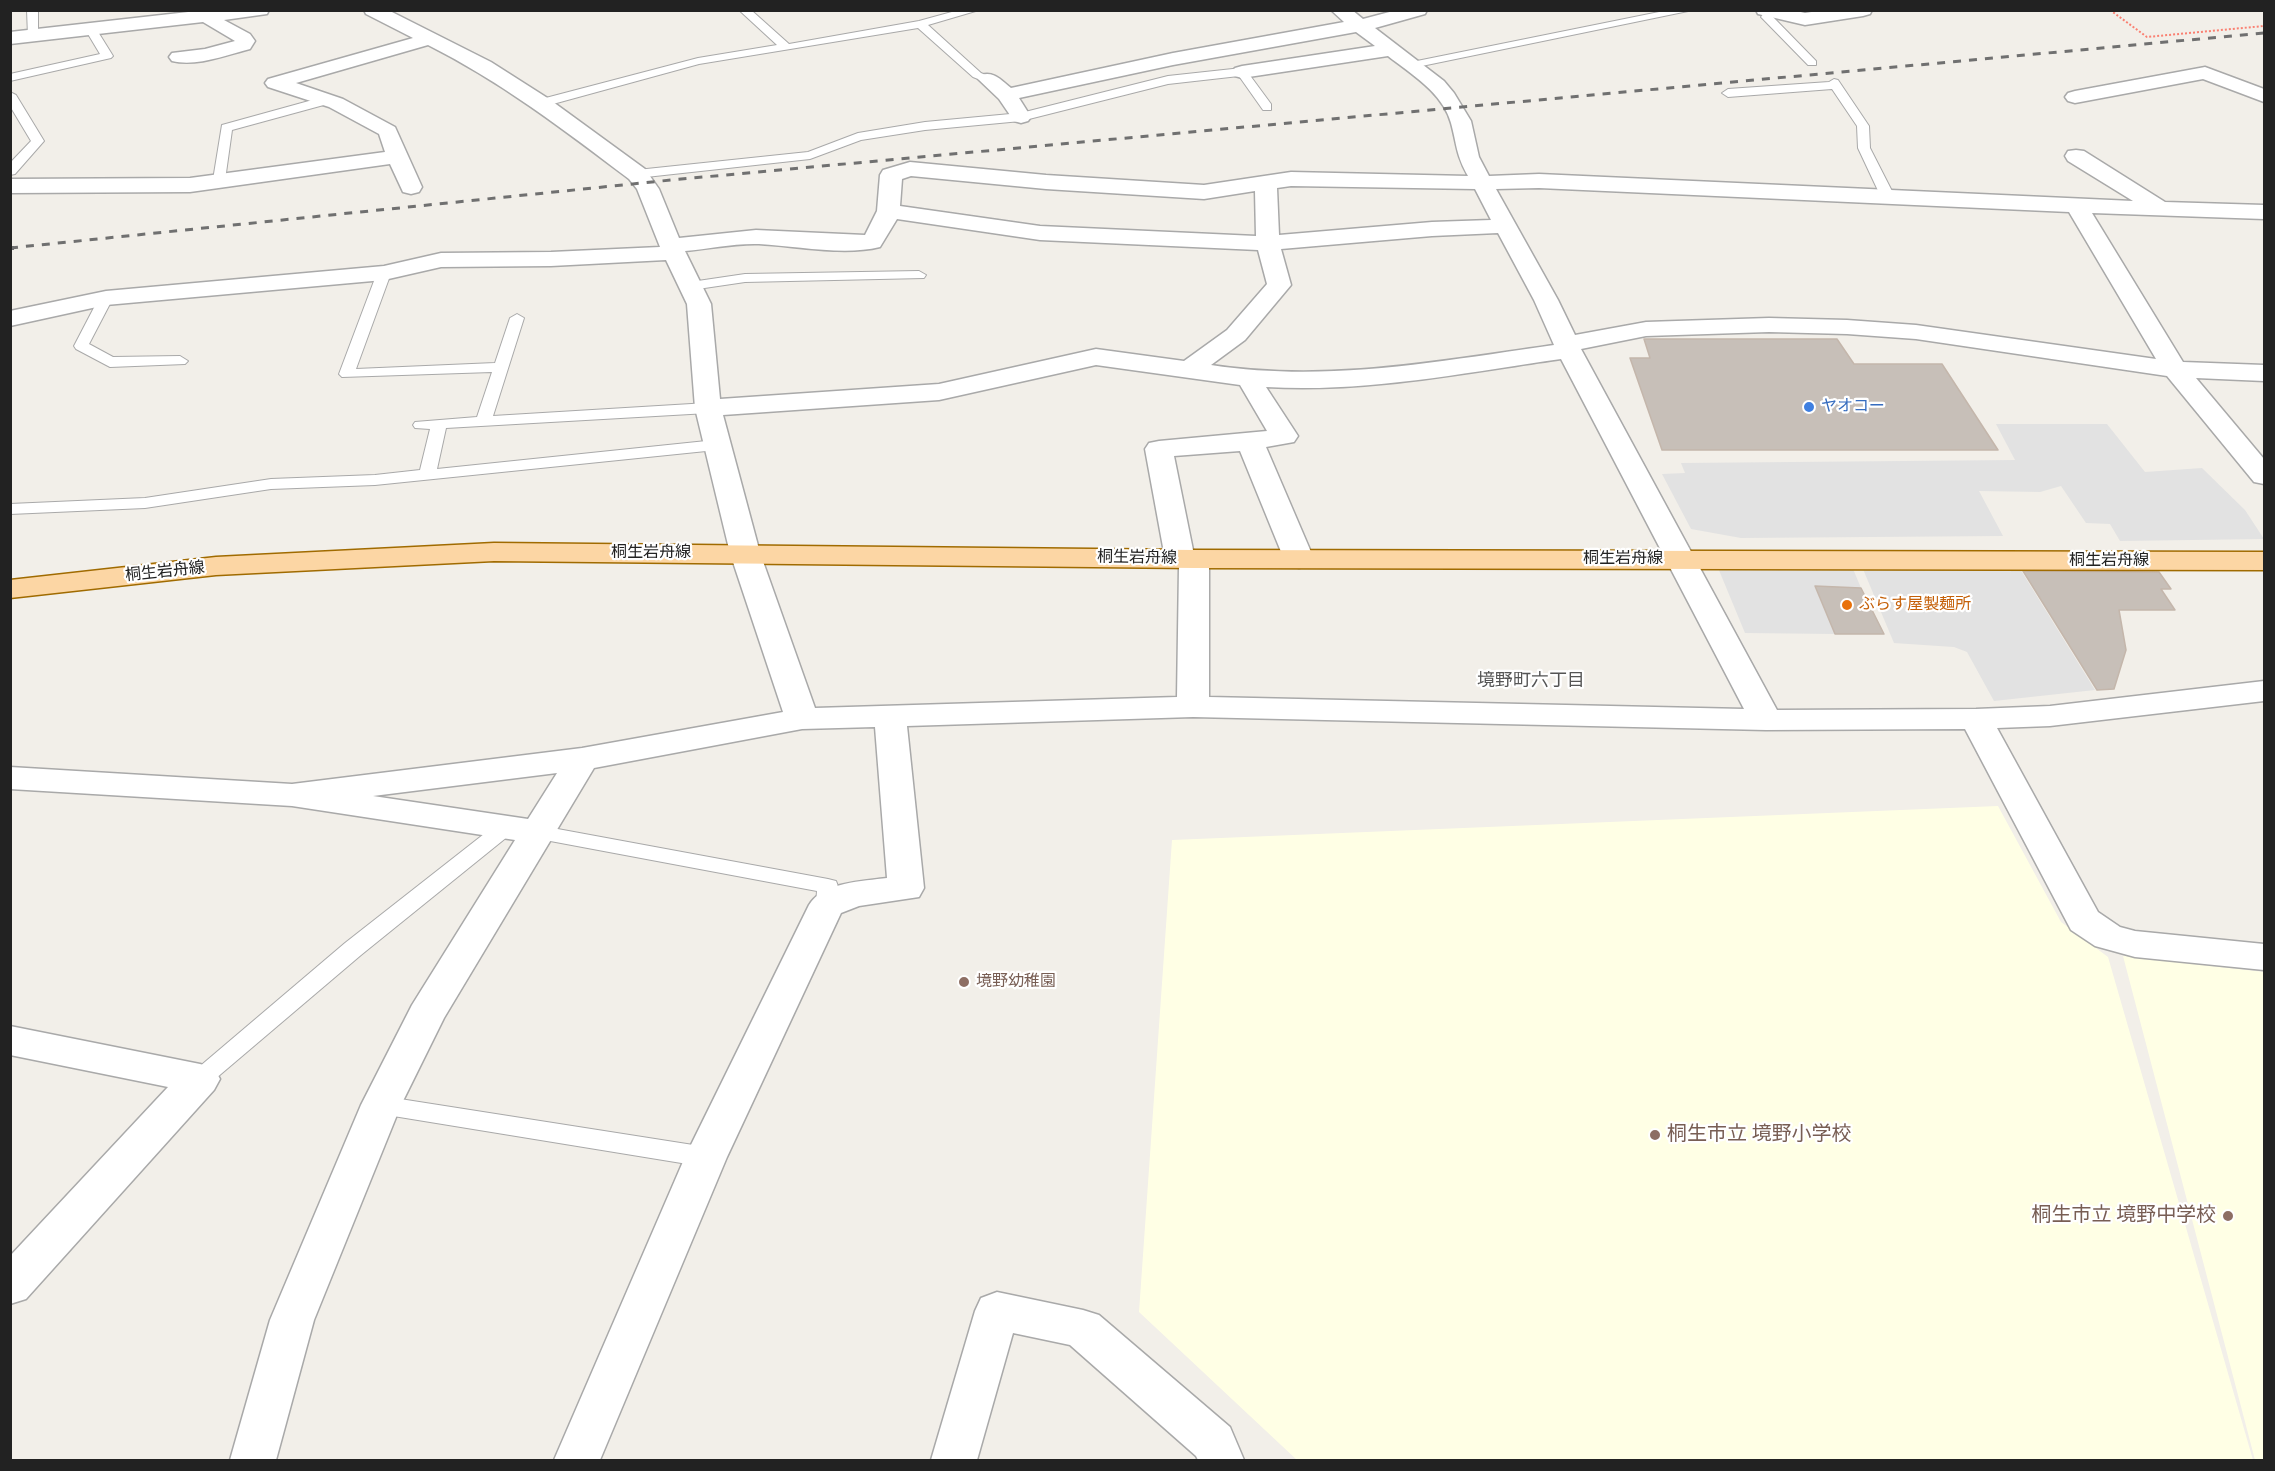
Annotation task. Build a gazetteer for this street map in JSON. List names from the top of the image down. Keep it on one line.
{"streets":{"main road":["桐生岩舟線"]},"districts":["境野町六丁目"],"places":["ヤオコー","ぶらす屋製麺所","境野幼稚園","桐生市立 境野小学校","桐生市立 境野中学校"]}
